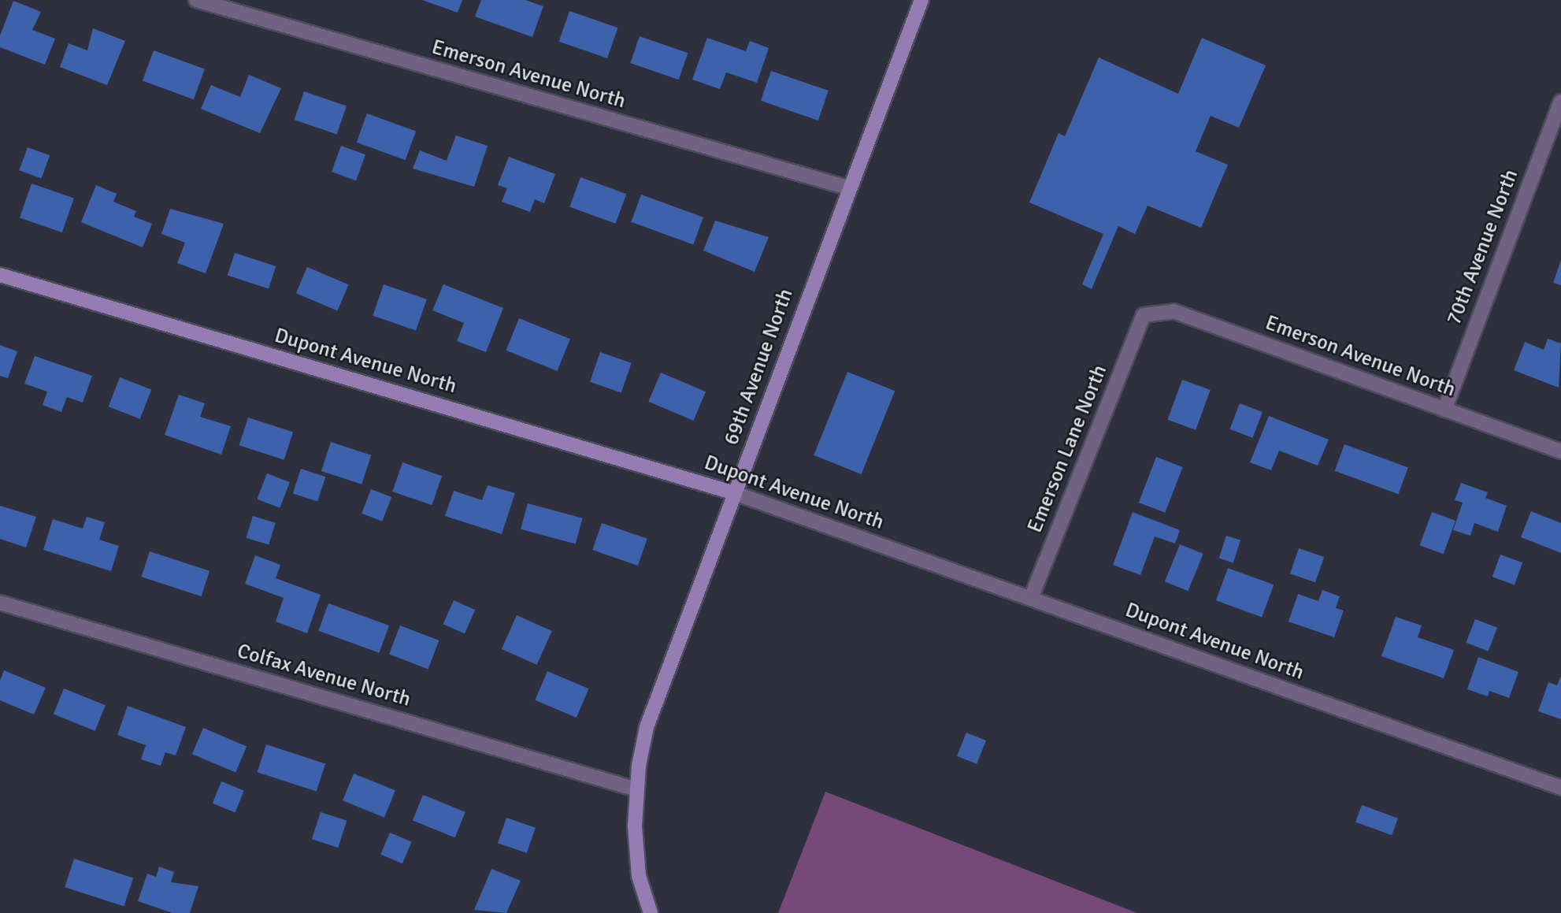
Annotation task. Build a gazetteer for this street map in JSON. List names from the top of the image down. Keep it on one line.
{"streets":{"street":["Emerson Avenue North","70th Avenue North","Dupont Avenue North","69th Avenue North","Emerson Lane North","Colfax Avenue North"]},"crossings":[["Emerson Avenue North","70th Avenue North"],["Emerson Avenue North","69th Avenue North"],["Emerson Avenue North","Emerson Lane North"],["Dupont Avenue North","69th Avenue North"],["Dupont Avenue North","Emerson Lane North"],["69th Avenue North","Colfax Avenue North"]]}
